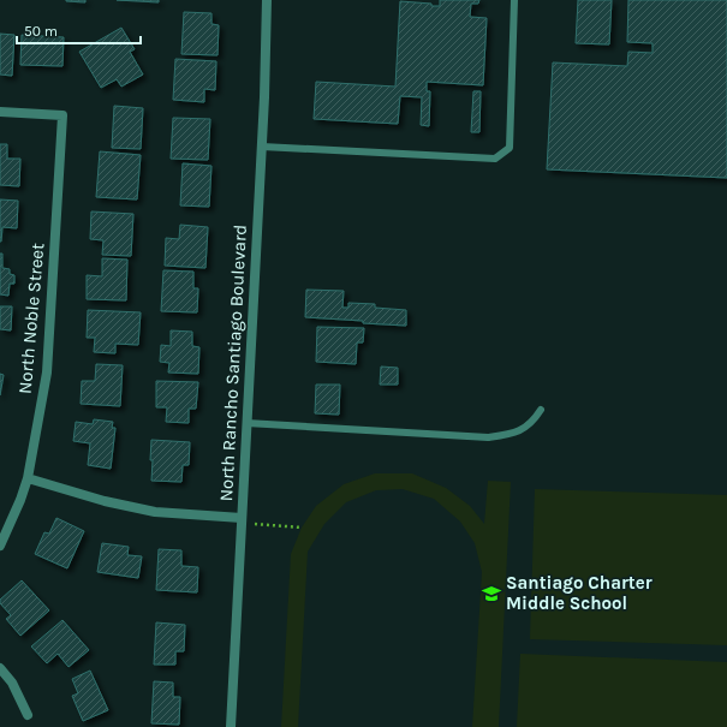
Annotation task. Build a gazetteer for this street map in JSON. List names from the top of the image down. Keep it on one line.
{"streets":{"street":["North Noble Street","North Rancho Santiago Boulevard"]},"places":{"school or university":["Santiago Charter Middle School"]},"scale_bar":"50 m"}
